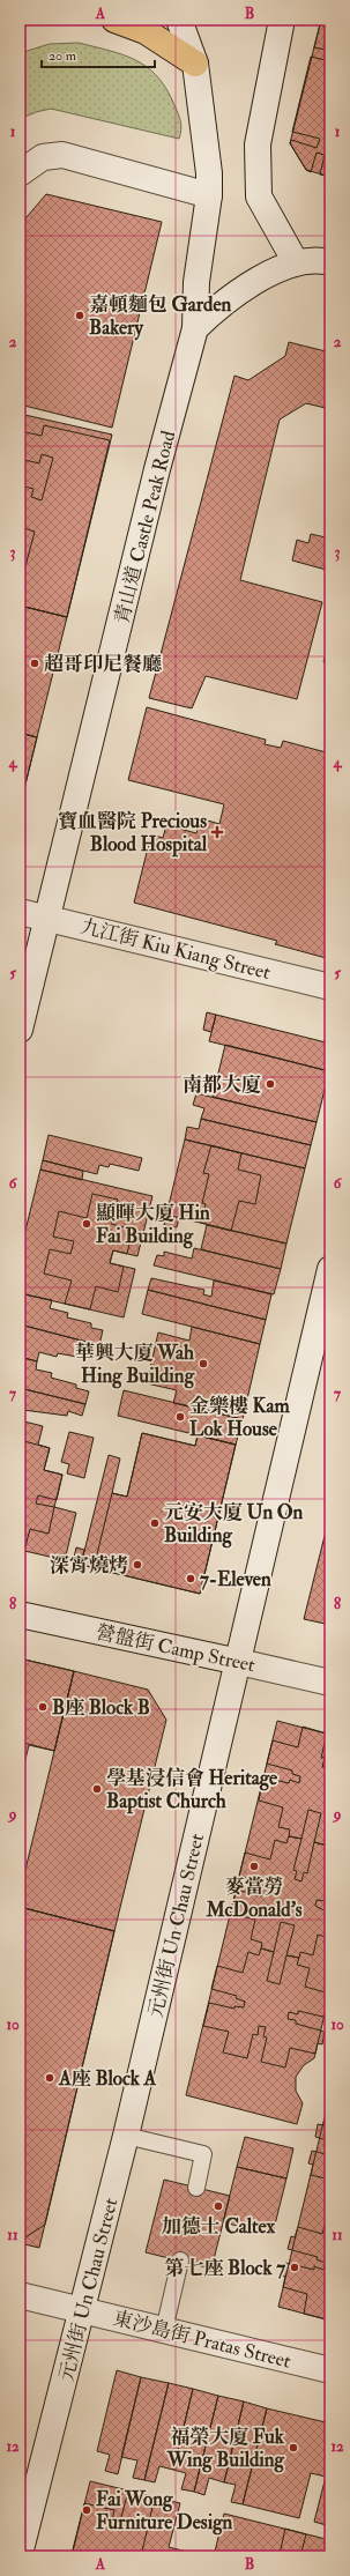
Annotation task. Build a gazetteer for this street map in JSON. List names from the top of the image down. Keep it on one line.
{"streets":{"main road":["青山道 Castle Peak Road","九江街 Kiu Kiang Street","營盤街 Camp Street","元州街 Un Chau Street","東沙島街 Pratas Street"]},"crossings":[["青山道 Castle Peak Road","九江街 Kiu Kiang Street"],["營盤街 Camp Street","元州街 Un Chau Street"],["元州街 Un Chau Street","東沙島街 Pratas Street"]],"places":{"other":["嘉頓麵包 Garden Bakery","超哥印尼餐廳","南都大廈","顯暉大廈 Hin Fai Building","華興大廈 Wah Hing Building","金樂樓 Kam Lok House","元安大廈 Un On Building","深宵燒烤","7-Eleven","B座 Block B","學基浸信會 Heritage Baptist Church","麥當勞 McDonald's","A座 Block A","加德士 Caltex","第七座 Block 7","福榮大廈 Fuk Wing Building","Fai Wong Furniture Design"],"health":["寶血醫院 Precious Blood Hospital"]},"scale_bar":"20 m","grid":{"columns":["A","B"],"rows":["1","2","3","4","5","6","7","8","9","10","11","12"]}}
